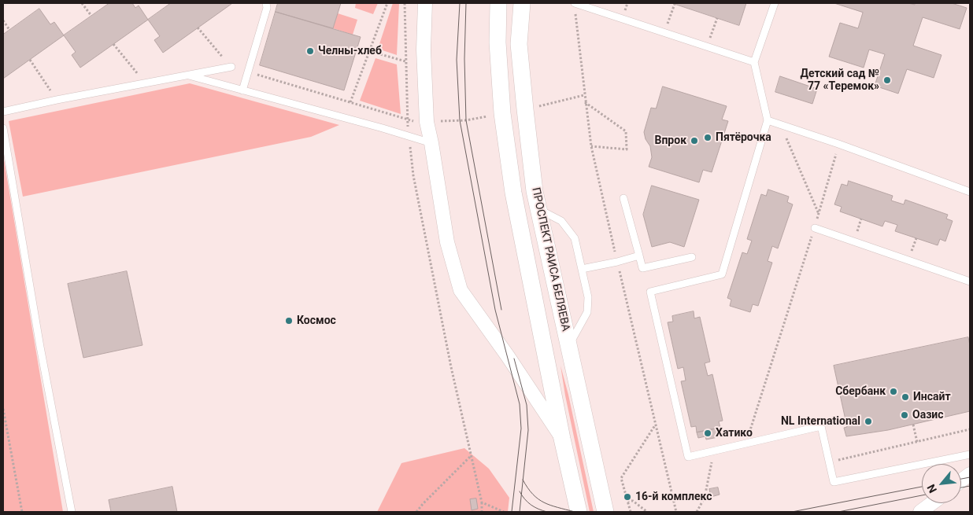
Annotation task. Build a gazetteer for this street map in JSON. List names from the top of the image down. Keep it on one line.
{"streets":{"street":["ПРОСПЕКТ РАИСА БЕЛЯЕВА"]},"places":["Челны-хлеб","Детский сад № 77 «Теремок»","Пятёрочка","Впрок","Космос","Сбербанк","Инсайт","Оазис","NL International","Хатико","16-й комплекс"],"north":"bottom left"}
